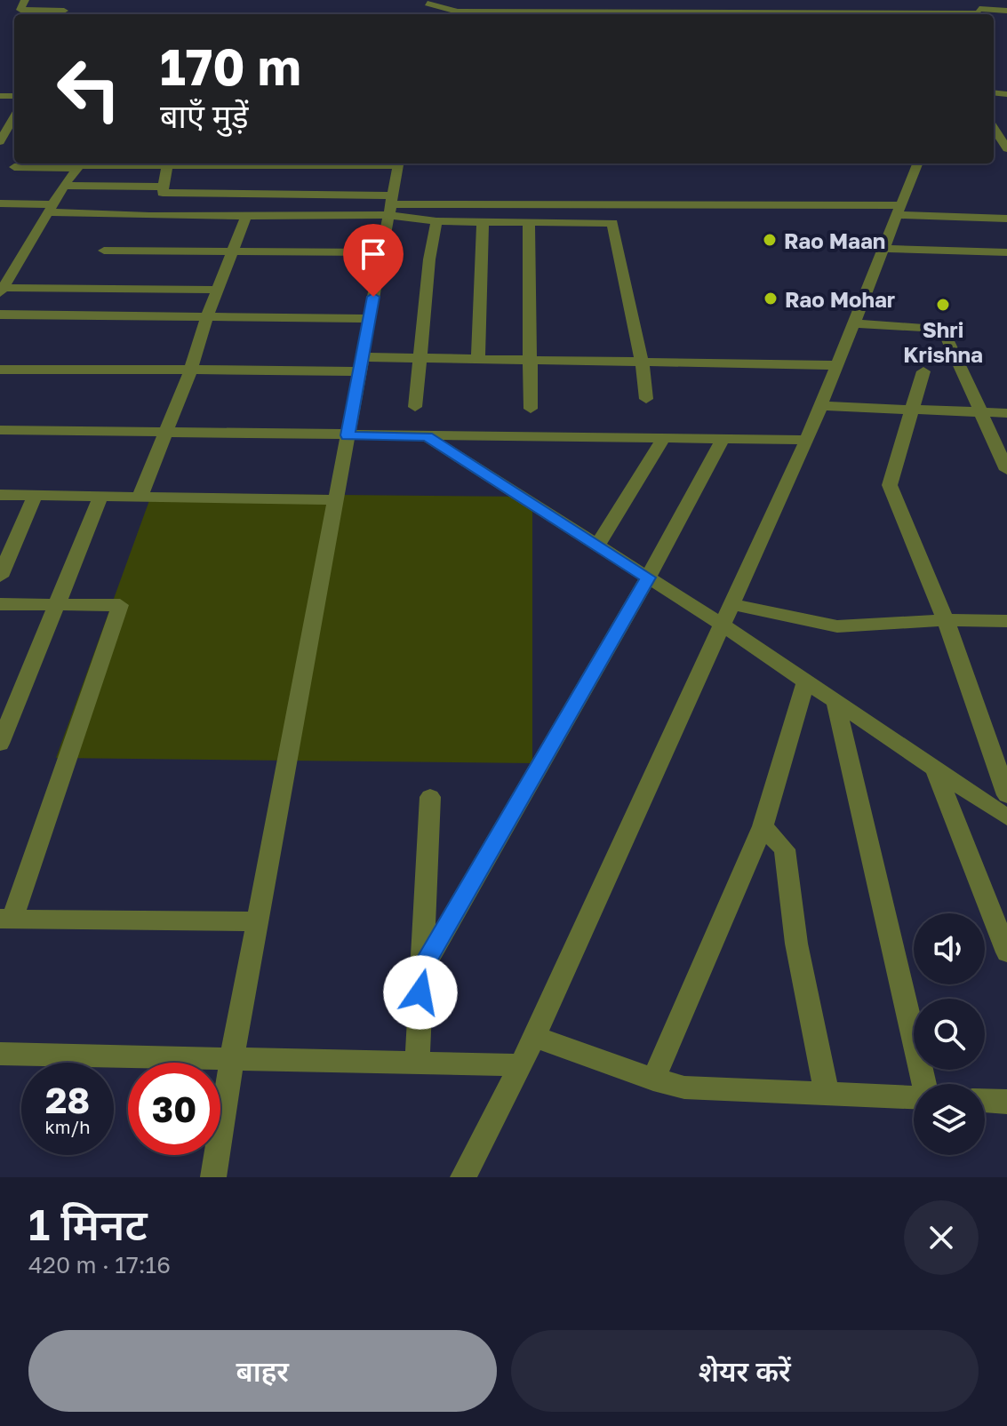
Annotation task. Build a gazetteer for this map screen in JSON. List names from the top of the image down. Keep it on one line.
{"places":["Rao Maan","Rao Mohar","Shri Krishna"],"page":{"turn":["170 m","बाएँ मुड़ें"],"speed":"28 km/h","limit":"30","heading":["1 मिनट","420 m · 17:16"],"buttons":["बाहर","शेयर करें"]}}
